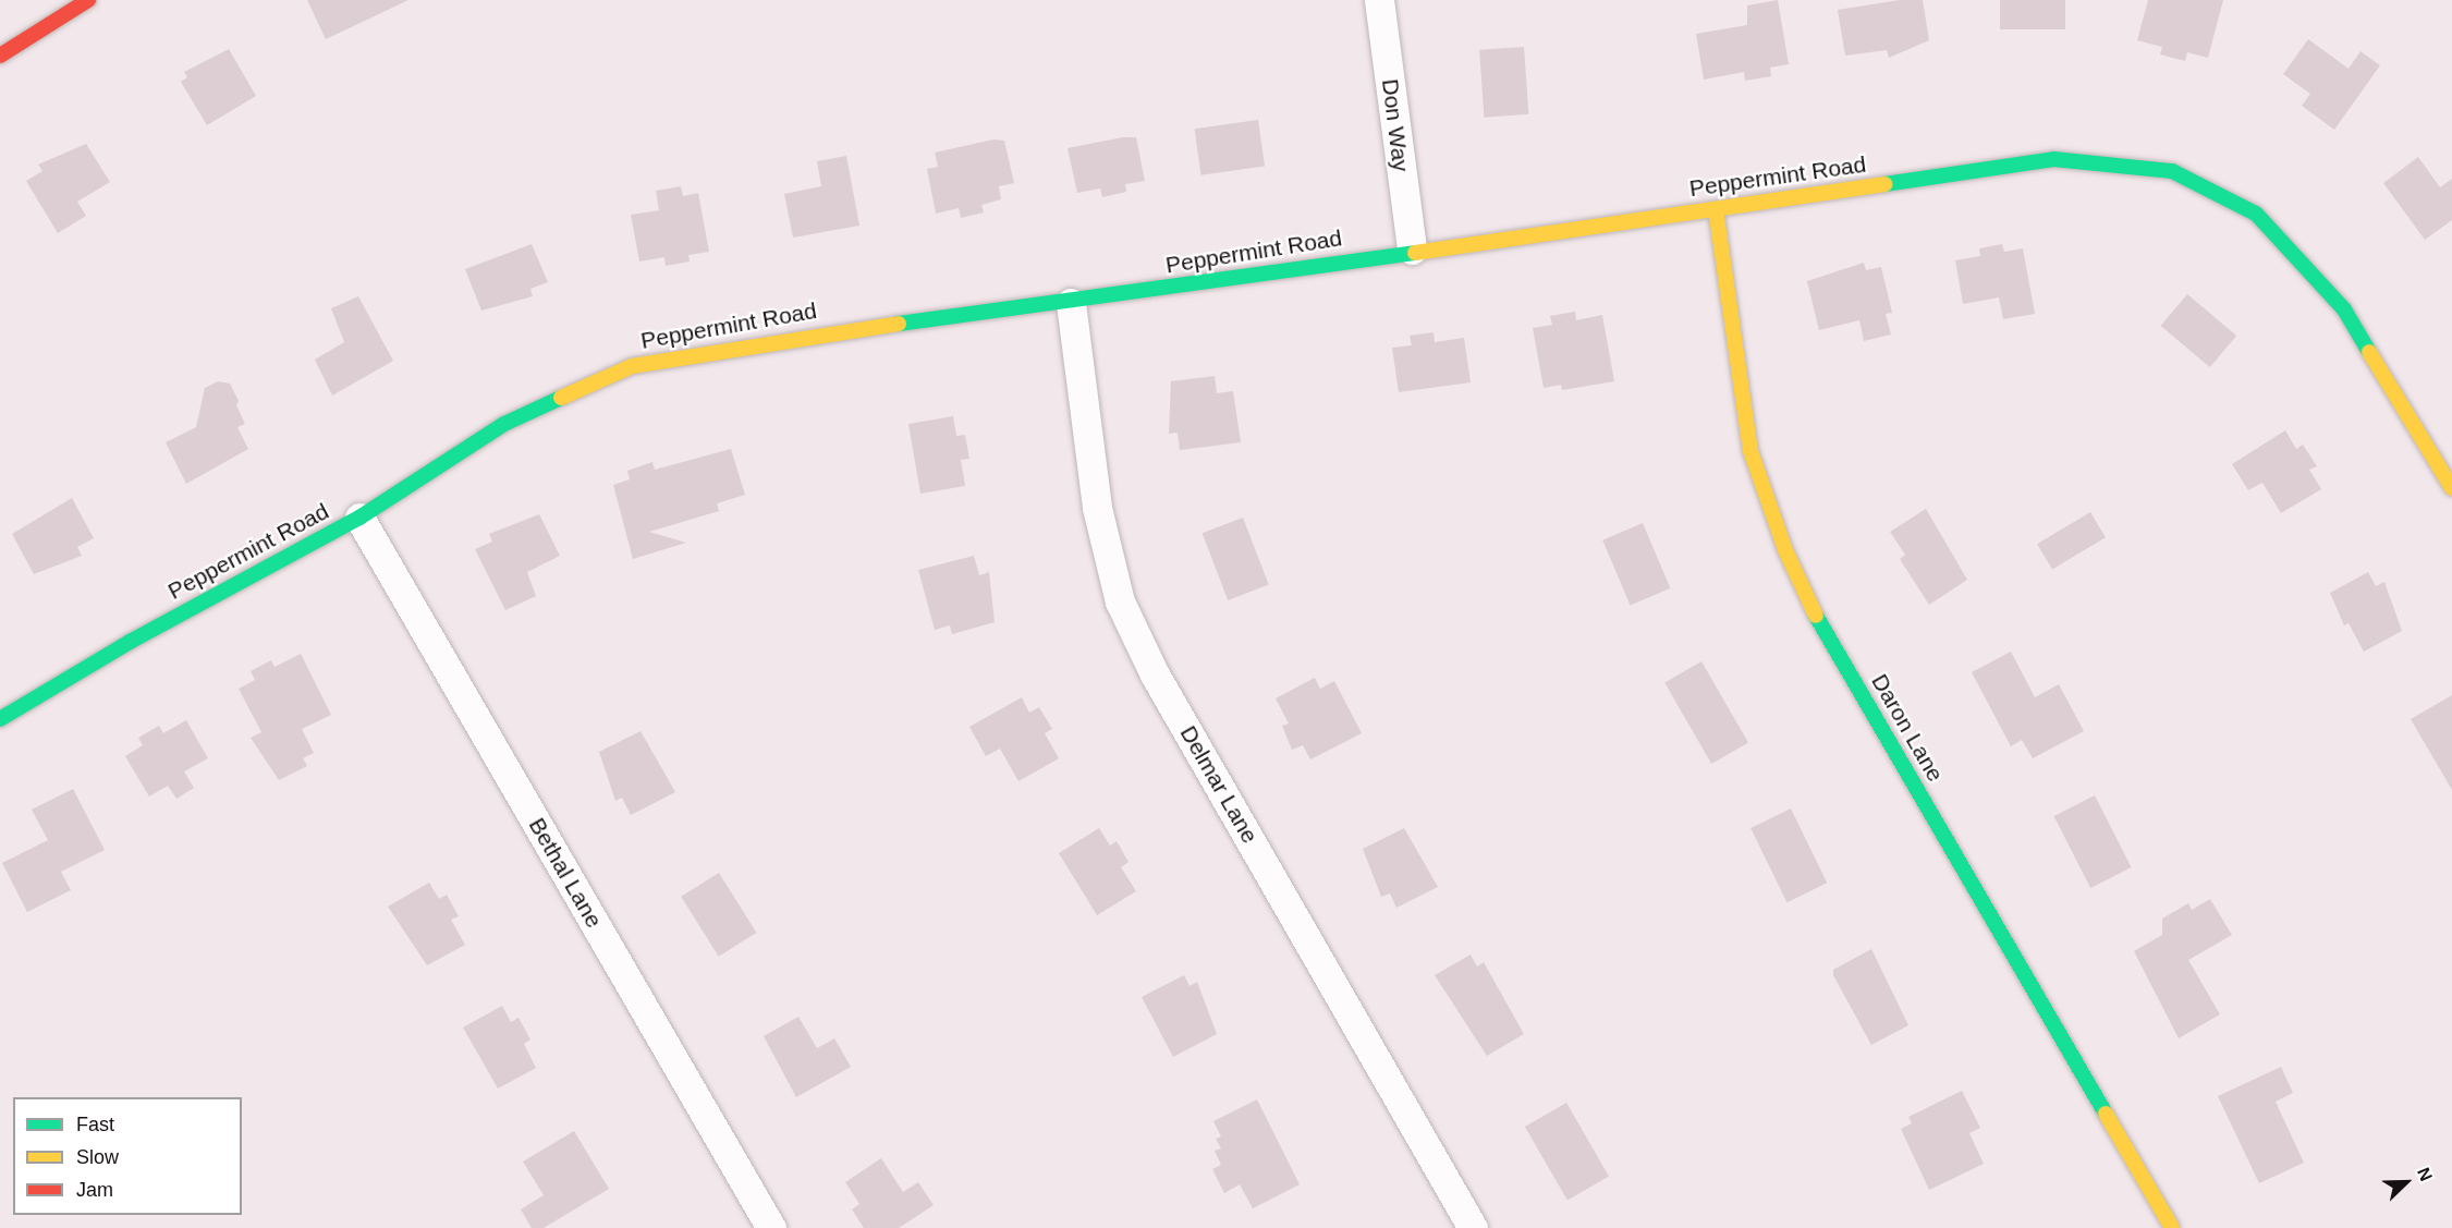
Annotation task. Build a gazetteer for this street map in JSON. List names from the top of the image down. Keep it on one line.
{"streets":{"street":["Don Way","Peppermint Road","Daron Lane","Delmar Lane","Bethal Lane"]},"crossings":[["Don Way","Peppermint Road"],["Peppermint Road","Daron Lane"],["Peppermint Road","Delmar Lane"],["Peppermint Road","Bethal Lane"]],"legend":["Fast","Slow","Jam"],"north":"top right"}
